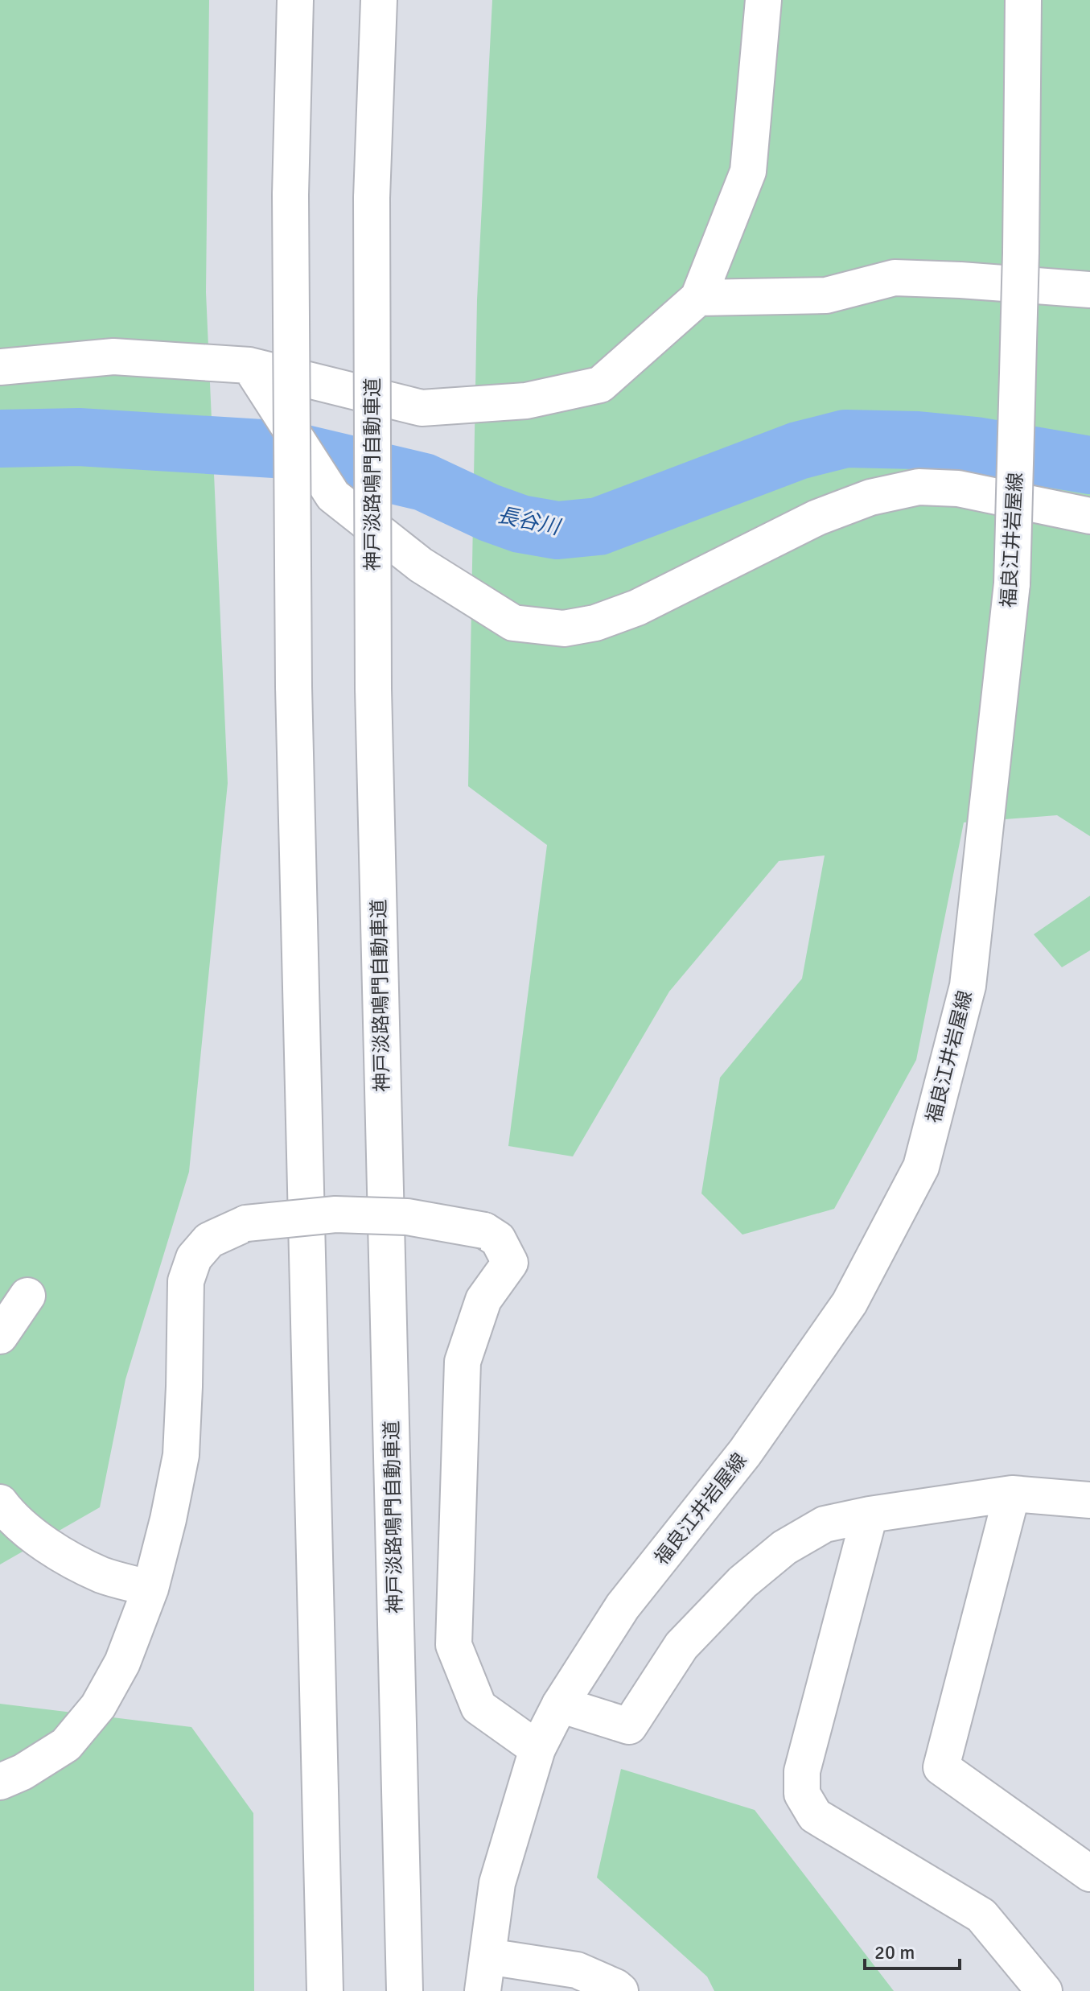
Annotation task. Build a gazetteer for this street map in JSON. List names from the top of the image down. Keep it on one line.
{"streets":{"main road":["神戸淡路鳴門自動車道","福良江井岩屋線"]},"water":["長谷川"],"scale_bar":"20 m"}
